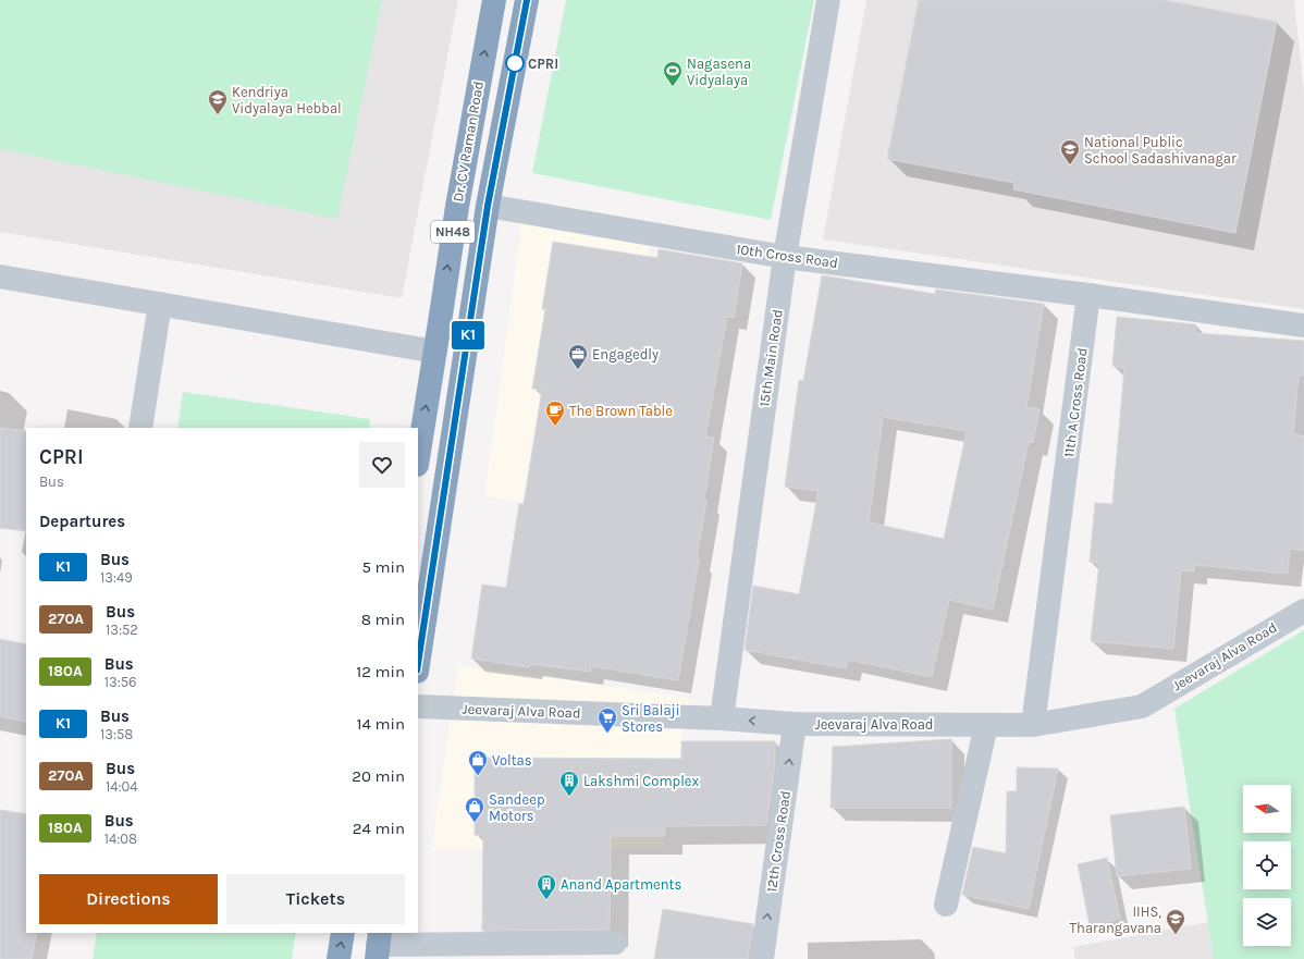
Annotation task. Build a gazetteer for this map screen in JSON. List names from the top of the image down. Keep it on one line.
{"streets":{"highway":["Dr. CV Raman Road","NH48"],"street":["10th Cross Road","15th Main Road","11th A Cross Road","Jeevaraj Alva Road","12th Cross Road"]},"crossings":[["NH48","10th Cross Road"],["10th Cross Road","15th Main Road"],["10th Cross Road","11th A Cross Road"],["15th Main Road","Jeevaraj Alva Road"],["11th A Cross Road","Jeevaraj Alva Road"],["Jeevaraj Alva Road","12th Cross Road"]],"places":{"other":["CPRI"],"sports":["Nagasena Vidyalaya"],"school or university":["Kendriya Vidyalaya Hebbal","National Public School Sadashivanagar","IIHS, Tharangavana"],"office":["Engagedly"],"cafe":["The Brown Table"],"supermarket":["Sri Balaji Stores"],"shop":["Voltas","Sandeep Motors"],"building":["Lakshmi Complex","Anand Apartments"]},"lines":["bus line K1"],"north":"left","page":{"on_map":"K1","heading":[["CPRI","Bus"],"Departures"],"list":[{"mark":"K1","name":"Bus","note":"13:49","value":"5 min"},{"mark":"270A","name":"Bus","note":"13:52","value":"8 min"},{"mark":"180A","name":"Bus","note":"13:56","value":"12 min"},{"mark":"K1","name":"Bus","note":"13:58","value":"14 min"},{"mark":"270A","name":"Bus","note":"14:04","value":"20 min"},{"mark":"180A","name":"Bus","note":"14:08","value":"24 min"}],"buttons":["Directions","Tickets"]}}
